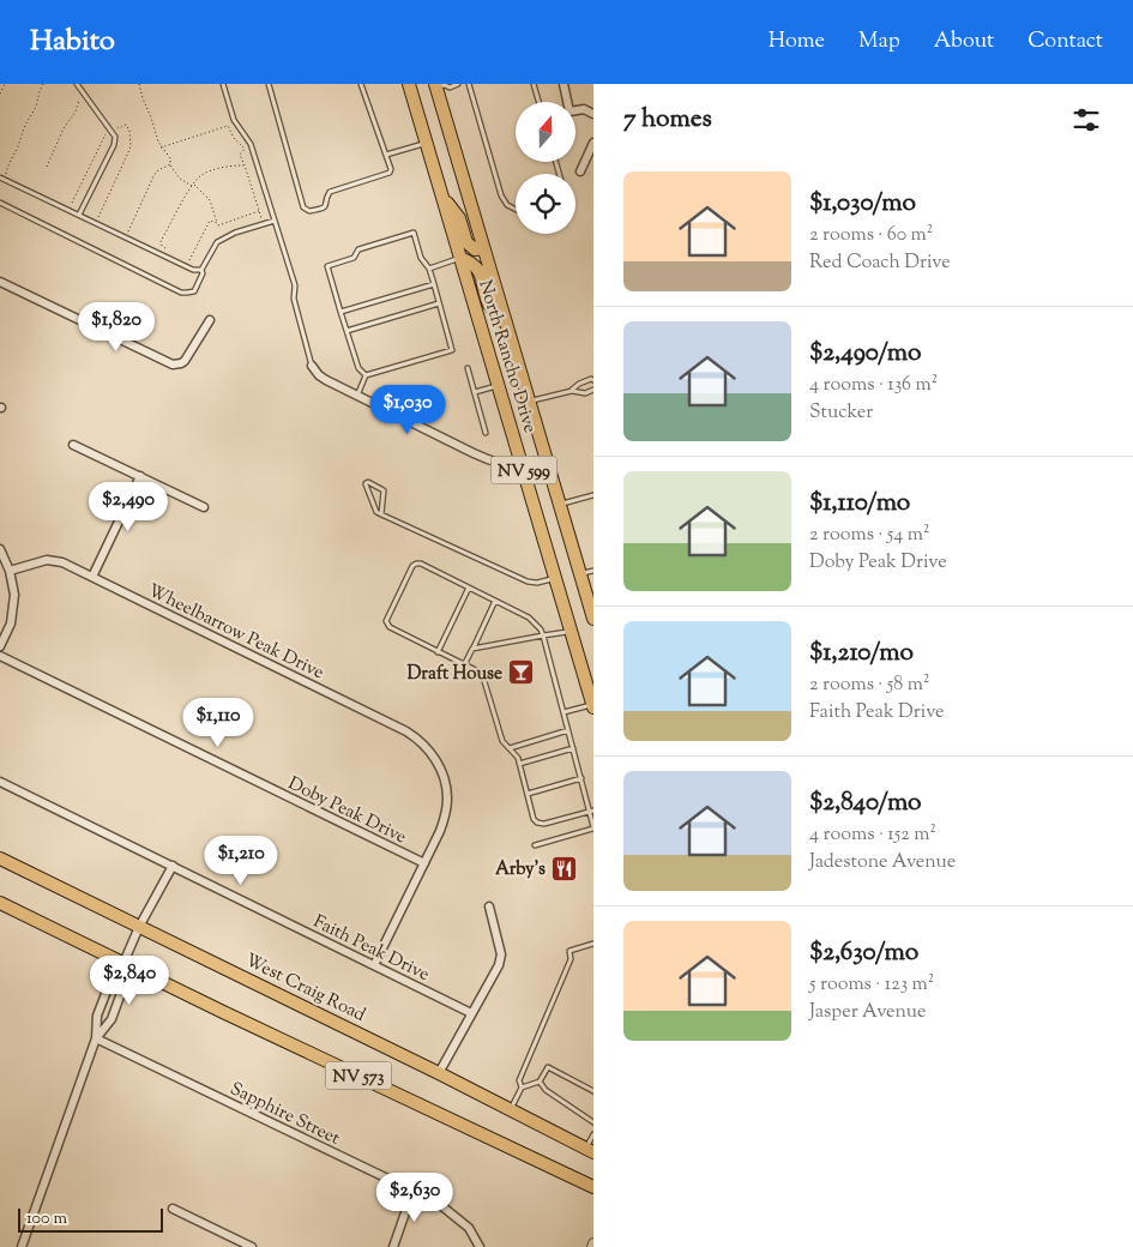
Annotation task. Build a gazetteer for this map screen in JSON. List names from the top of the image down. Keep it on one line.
{"streets":{"main road":["North Rancho Drive","NV 599","West Craig Road","NV 573"],"street":["Wheelbarrow Peak Drive","Doby Peak Drive","Faith Peak Drive","Sapphire Street"]},"crossings":[["Wheelbarrow Peak Drive","Doby Peak Drive"]],"places":{"bar":["Draft House"],"restaurant":["Arby's"]},"scale_bar":"100 m","north":"top","page":{"header":"Habito","nav":["Home","Map","About","Contact"],"heading":"7 homes","list":[{"name":"$1,030/mo","note":"2 rooms · 60 m² · Red Coach Drive"},{"name":"$2,490/mo","note":"4 rooms · 136 m² · Stucker"},{"name":"$1,110/mo","note":"2 rooms · 54 m² · Doby Peak Drive"},{"name":"$1,210/mo","note":"2 rooms · 58 m² · Faith Peak Drive"},{"name":"$2,840/mo","note":"4 rooms · 152 m² · Jadestone Avenue"},{"name":"$2,630/mo","note":"5 rooms · 123 m² · Jasper Avenue"}],"price":["$1,820","$1,030","$2,490","$1,110","$1,210","$2,840","$2,630"],"scale":"100 m"}}
